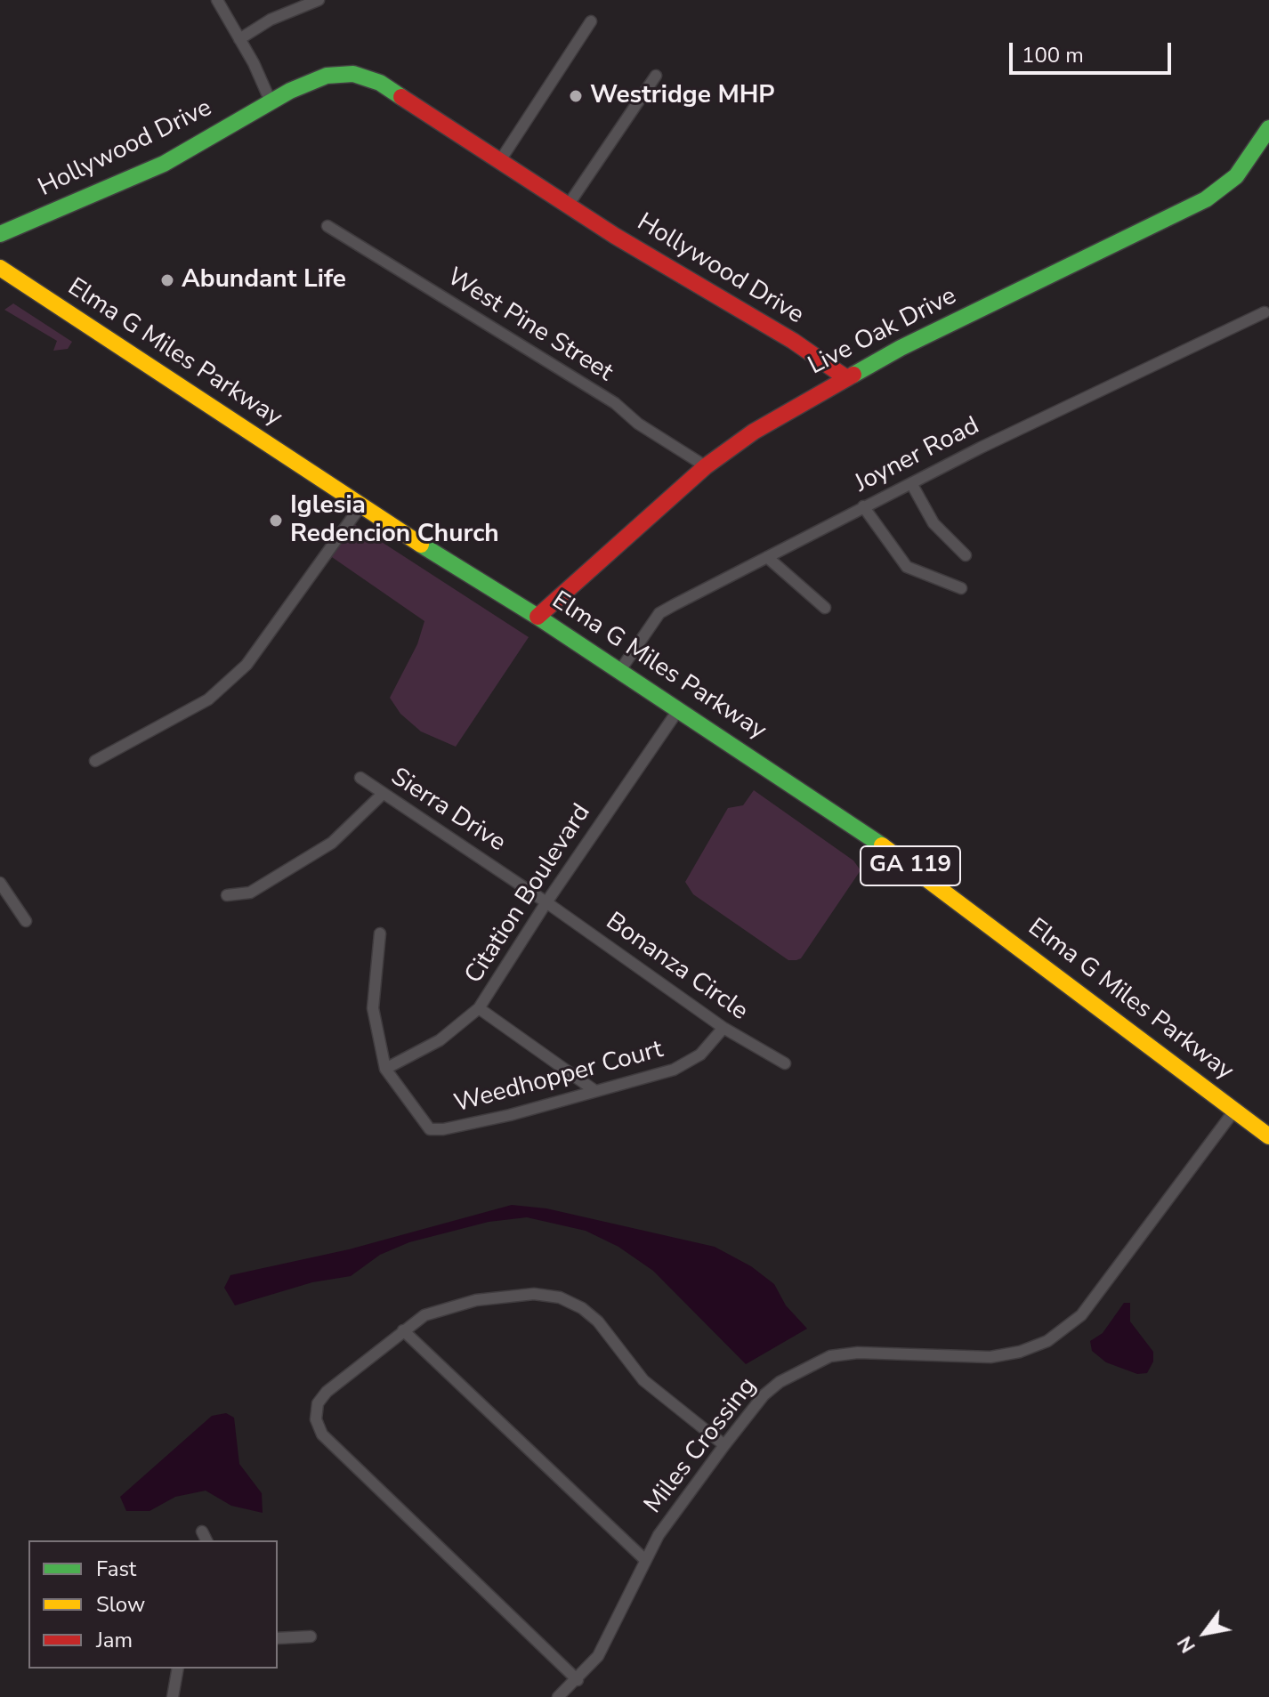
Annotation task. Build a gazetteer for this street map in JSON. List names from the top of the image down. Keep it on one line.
{"streets":{"street":["Hollywood Drive","West Pine Street","Live Oak Drive","Elma G Miles Parkway","Joyner Road","Sierra Drive","GA 119","Citation Boulevard","Bonanza Circle","Weedhopper Court","Miles Crossing"]},"crossings":[["Hollywood Drive","Live Oak Drive"],["West Pine Street","Live Oak Drive"],["Live Oak Drive","Elma G Miles Parkway"],["Elma G Miles Parkway","Joyner Road"],["Elma G Miles Parkway","Citation Boulevard"],["Elma G Miles Parkway","Miles Crossing"],["Sierra Drive","Citation Boulevard"],["Sierra Drive","Bonanza Circle"],["Citation Boulevard","Bonanza Circle"],["Citation Boulevard","Weedhopper Court"],["Bonanza Circle","Weedhopper Court"]],"places":["Westridge MHP","Abundant Life","Iglesia Redencion Church"],"legend":["Fast","Slow","Jam"],"scale_bar":"100 m","north":"bottom left"}
